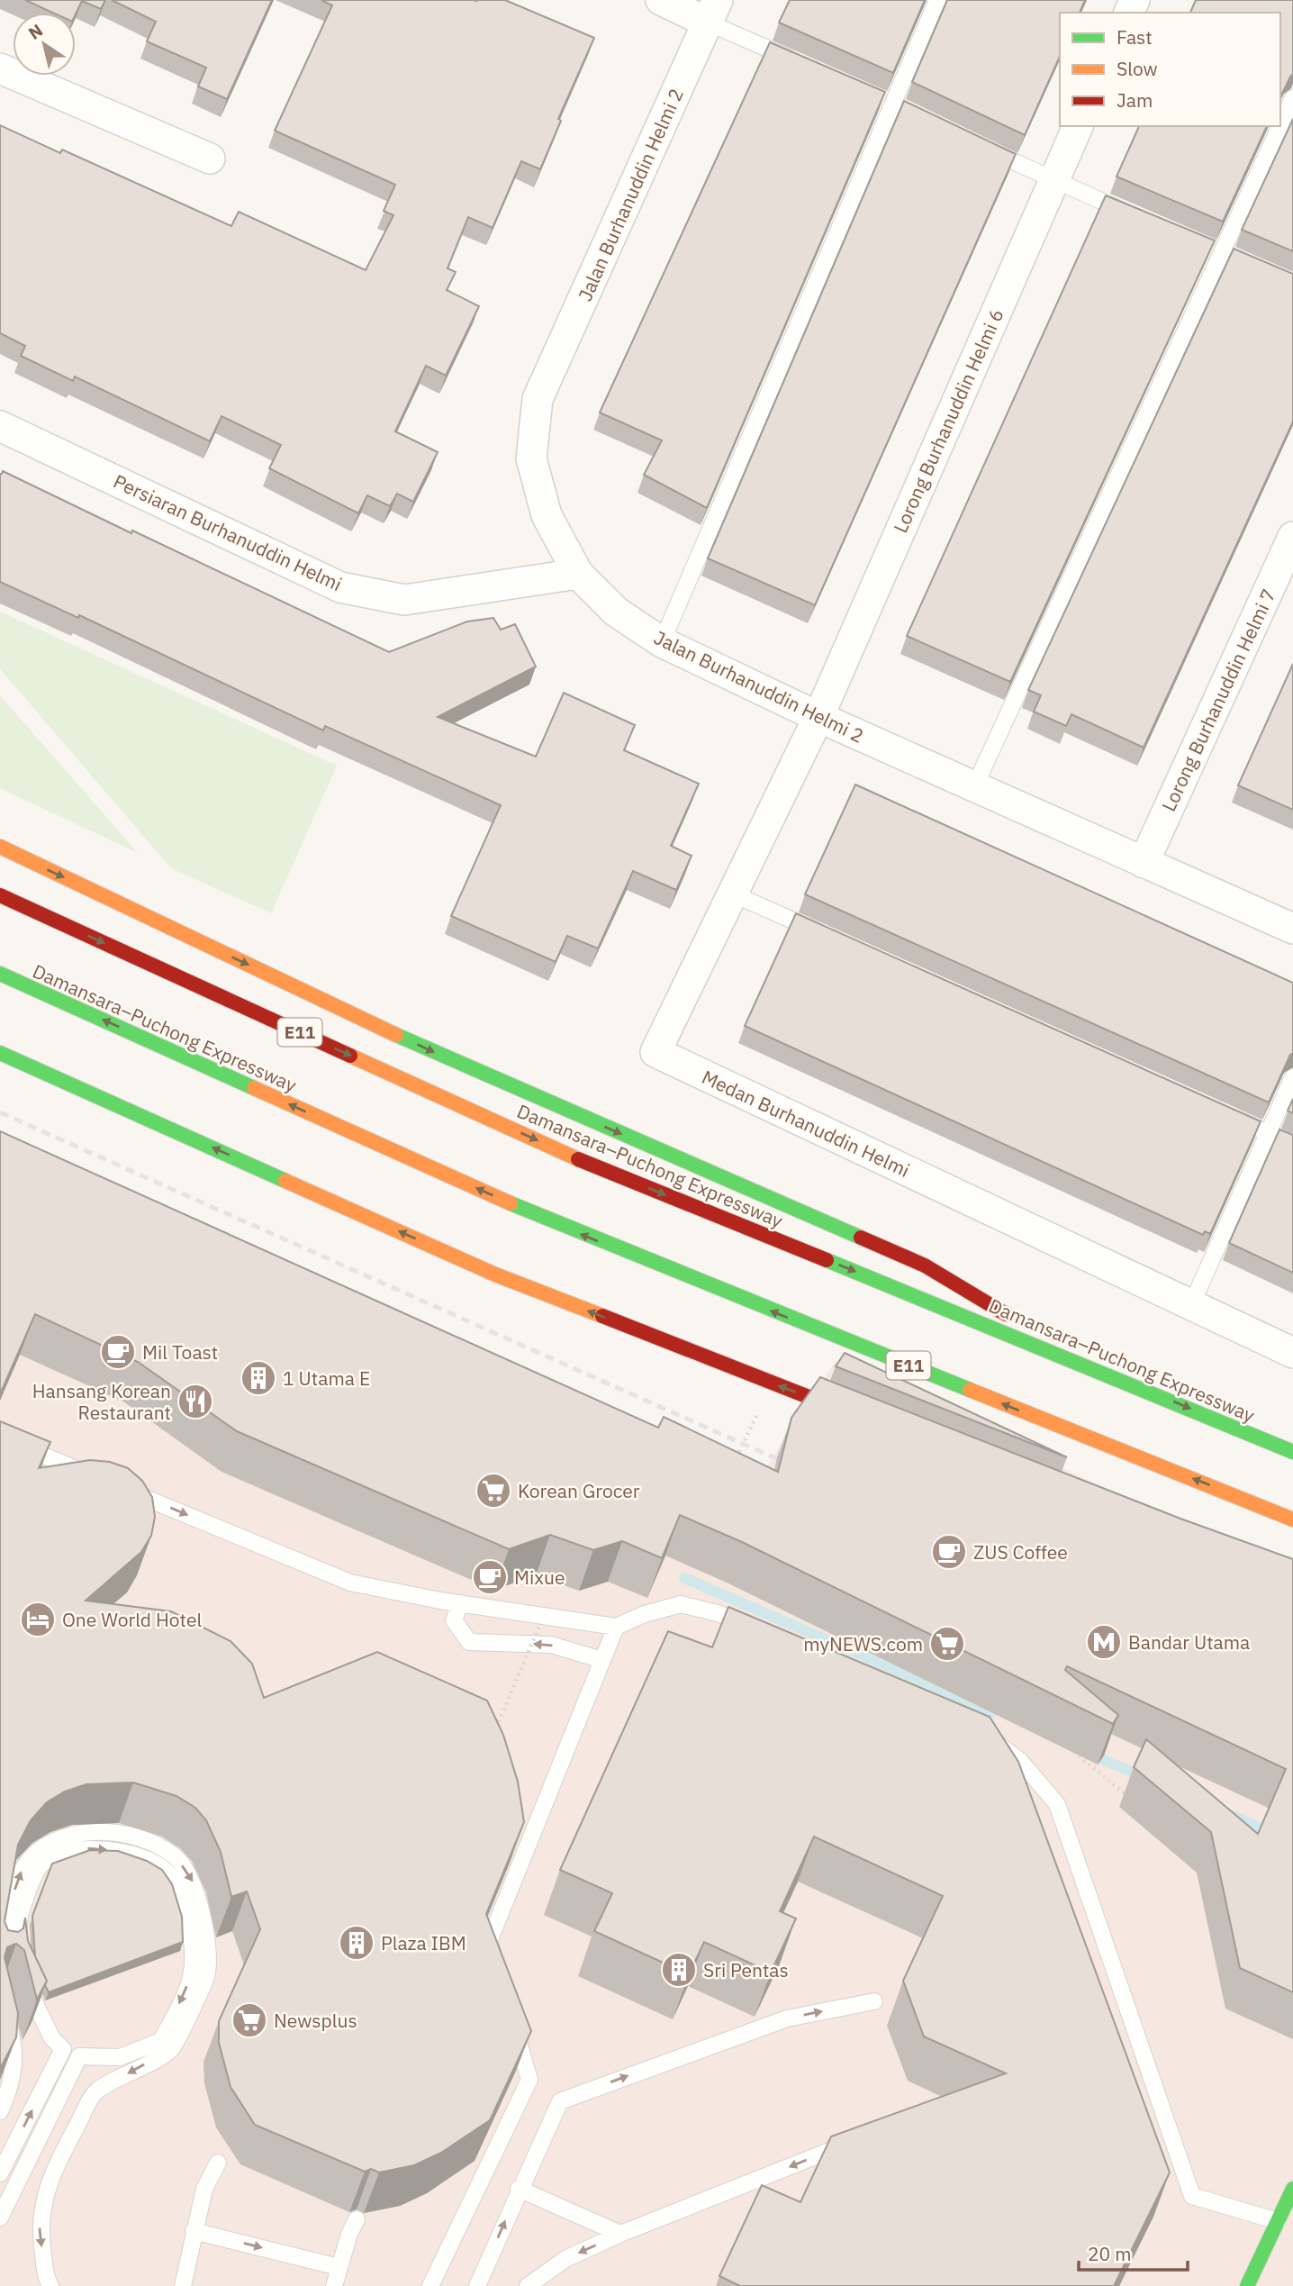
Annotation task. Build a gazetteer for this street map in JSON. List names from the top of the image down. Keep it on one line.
{"streets":{"main road":["Damansara–Puchong Expressway","E11"],"street":["Jalan Burhanuddin Helmi 2","Lorong Burhanuddin Helmi 6","Persiaran Burhanuddin Helmi","Lorong Burhanuddin Helmi 7","Medan Burhanuddin Helmi"]},"crossings":[["Jalan Burhanuddin Helmi 2","Lorong Burhanuddin Helmi 6"],["Jalan Burhanuddin Helmi 2","Persiaran Burhanuddin Helmi"],["Jalan Burhanuddin Helmi 2","Lorong Burhanuddin Helmi 7"],["Jalan Burhanuddin Helmi 2","Medan Burhanuddin Helmi"],["Lorong Burhanuddin Helmi 6","Medan Burhanuddin Helmi"]],"places":{"cafe":["Mil Toast","ZUS Coffee","Mixue"],"building":["1 Utama E","Plaza IBM","Sri Pentas"],"restaurant":["Hansang Korean Restaurant"],"supermarket":["Korean Grocer","myNEWS.com","Newsplus"],"hotel":["One World Hotel"],"metro station":["Bandar Utama"]},"legend":["Fast","Slow","Jam"],"scale_bar":"20 m","north":"top left"}
